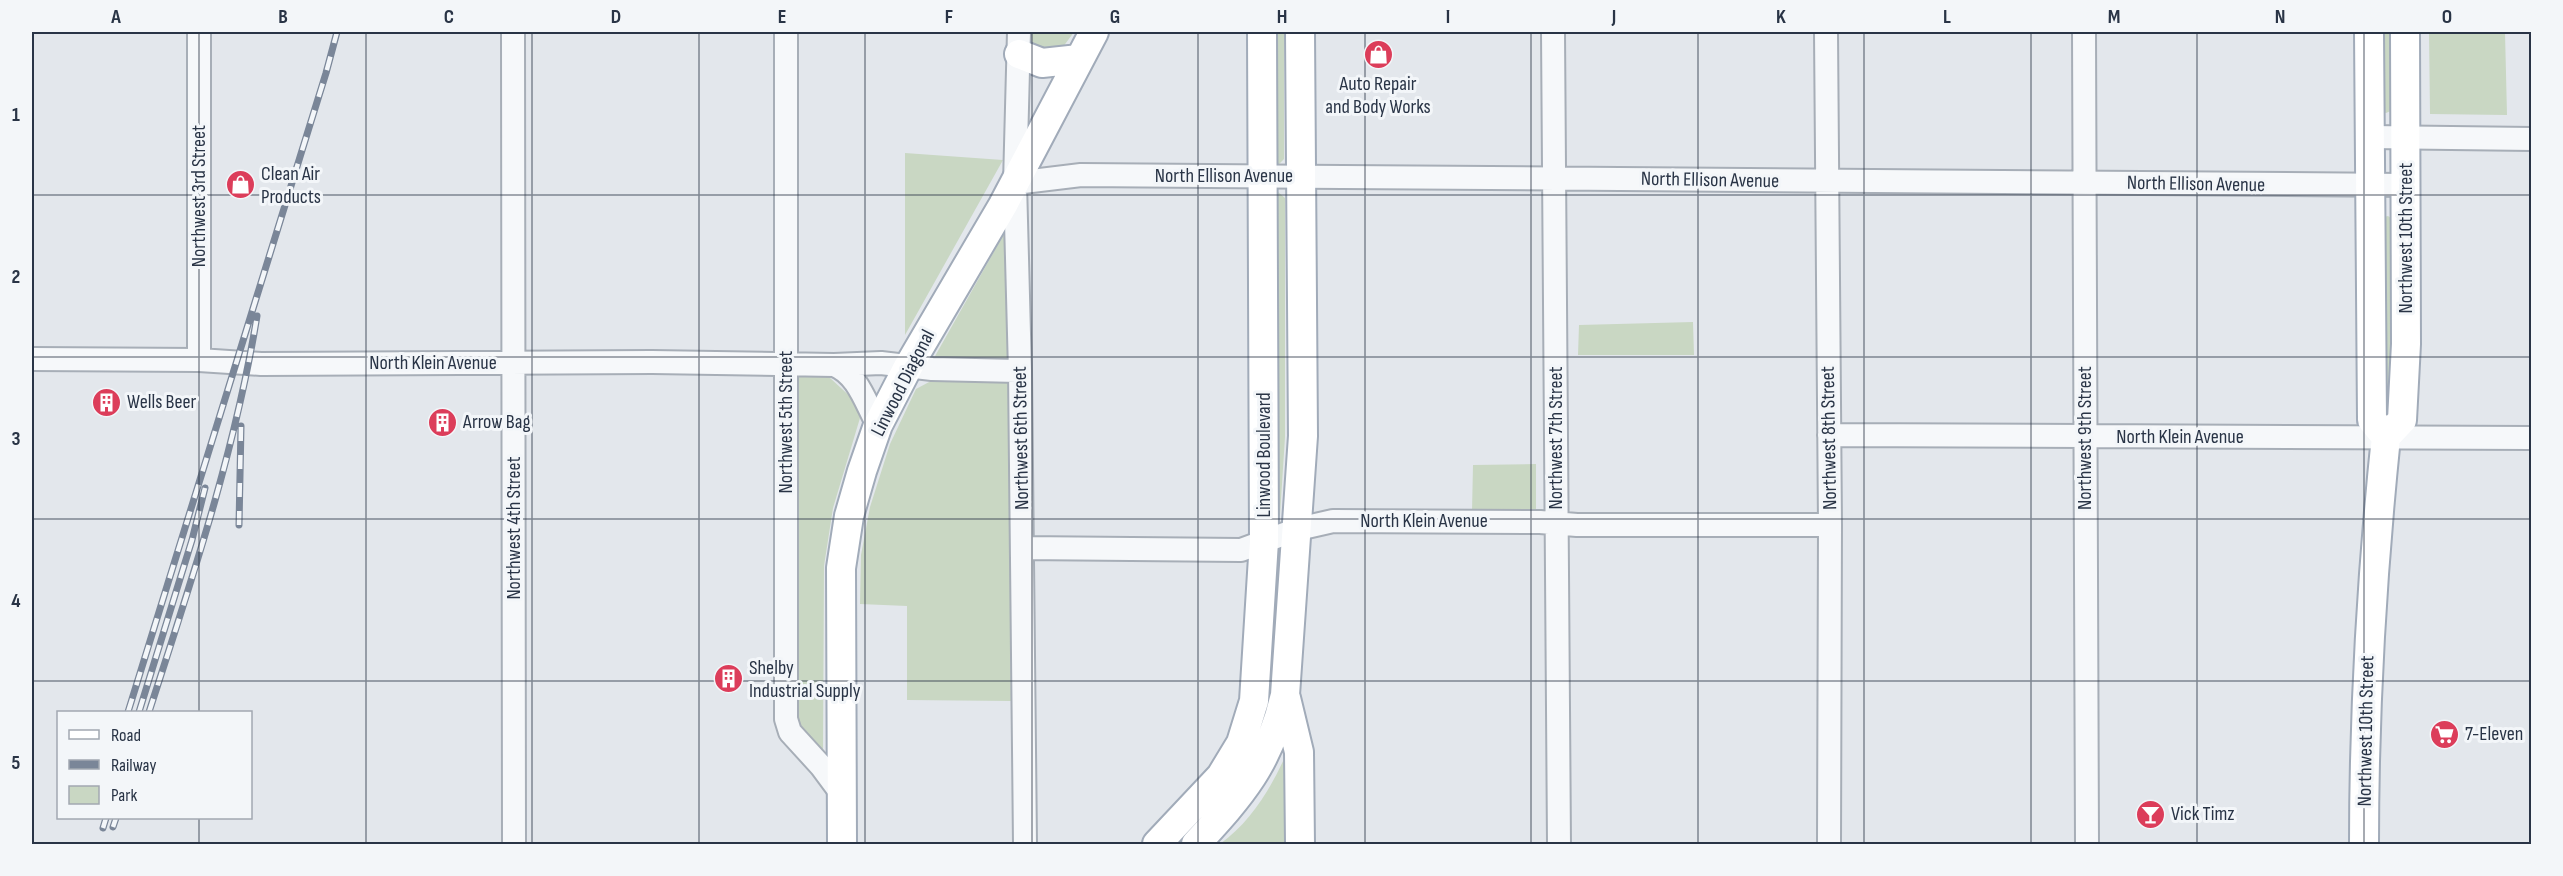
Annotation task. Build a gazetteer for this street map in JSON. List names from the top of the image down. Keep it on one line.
{"streets":{"main road":["Northwest 10th Street","Linwood Diagonal","Linwood Boulevard"],"street":["North Ellison Avenue","Northwest 3rd Street","North Klein Avenue","Northwest 5th Street","Northwest 6th Street","Northwest 7th Street","Northwest 8th Street","Northwest 9th Street","Northwest 4th Street"]},"crossings":[["North Ellison Avenue","Northwest 10th Street"],["North Ellison Avenue","Linwood Diagonal"],["North Ellison Avenue","Northwest 6th Street"],["North Ellison Avenue","Northwest 7th Street"],["North Ellison Avenue","Northwest 8th Street"],["North Ellison Avenue","Northwest 9th Street"],["North Ellison Avenue","Linwood Boulevard"],["Northwest 3rd Street","North Klein Avenue"],["Northwest 10th Street","North Klein Avenue"],["North Klein Avenue","Linwood Diagonal"],["North Klein Avenue","Northwest 5th Street"],["North Klein Avenue","Northwest 6th Street"],["North Klein Avenue","Northwest 7th Street"],["North Klein Avenue","Northwest 8th Street"],["North Klein Avenue","Northwest 9th Street"],["North Klein Avenue","Linwood Boulevard"],["North Klein Avenue","Northwest 4th Street"],["Linwood Diagonal","Northwest 5th Street"],["Linwood Diagonal","Northwest 6th Street"]],"places":{"shop":["Auto Repair and Body Works","Clean Air Products"],"building":["Wells Beer","Arrow Bag","Shelby Industrial Supply"],"supermarket":["7-Eleven"],"bar":["Vick Timz"]},"legend":["Road","Railway","Park"],"grid":{"columns":["A","B","C","D","E","F","G","H","I","J","K","L","M","N","O"],"rows":["1","2","3","4","5"]}}
